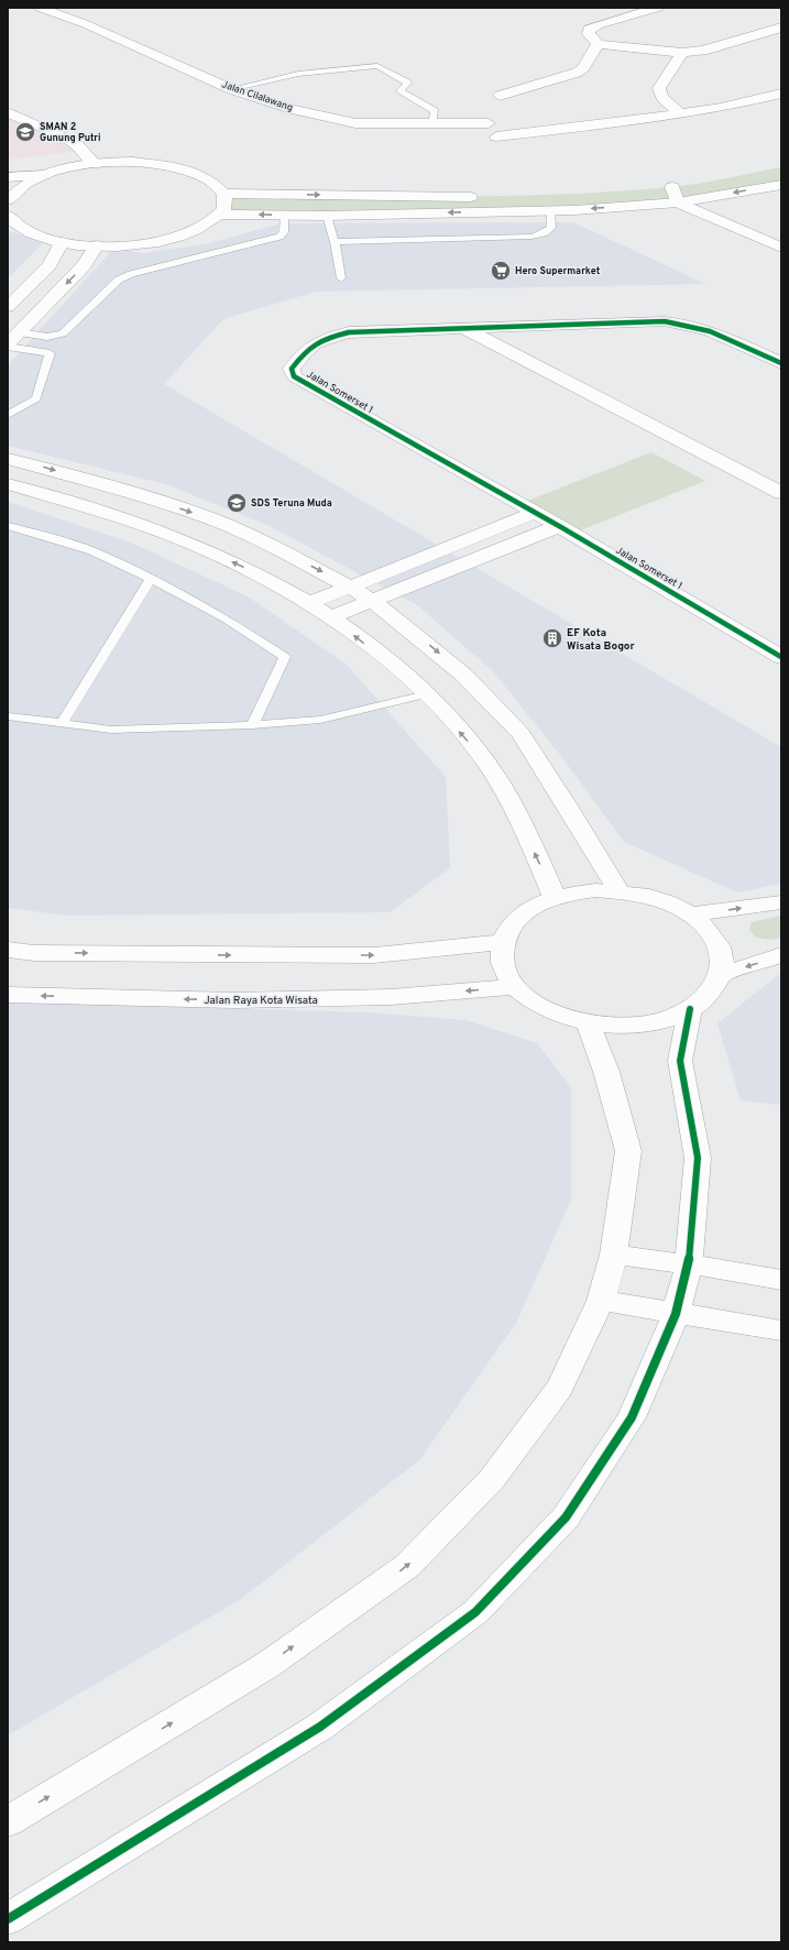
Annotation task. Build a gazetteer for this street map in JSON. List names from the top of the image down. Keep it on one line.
{"streets":{"street":["Jalan Cilalawang","Jalan Somerset 1","Jalan Raya Kota Wisata"]},"places":{"school or university":["SMAN 2 Gunung Putri","SDS Teruna Muda"],"supermarket":["Hero Supermarket"],"building":["EF Kota Wisata Bogor"]}}
